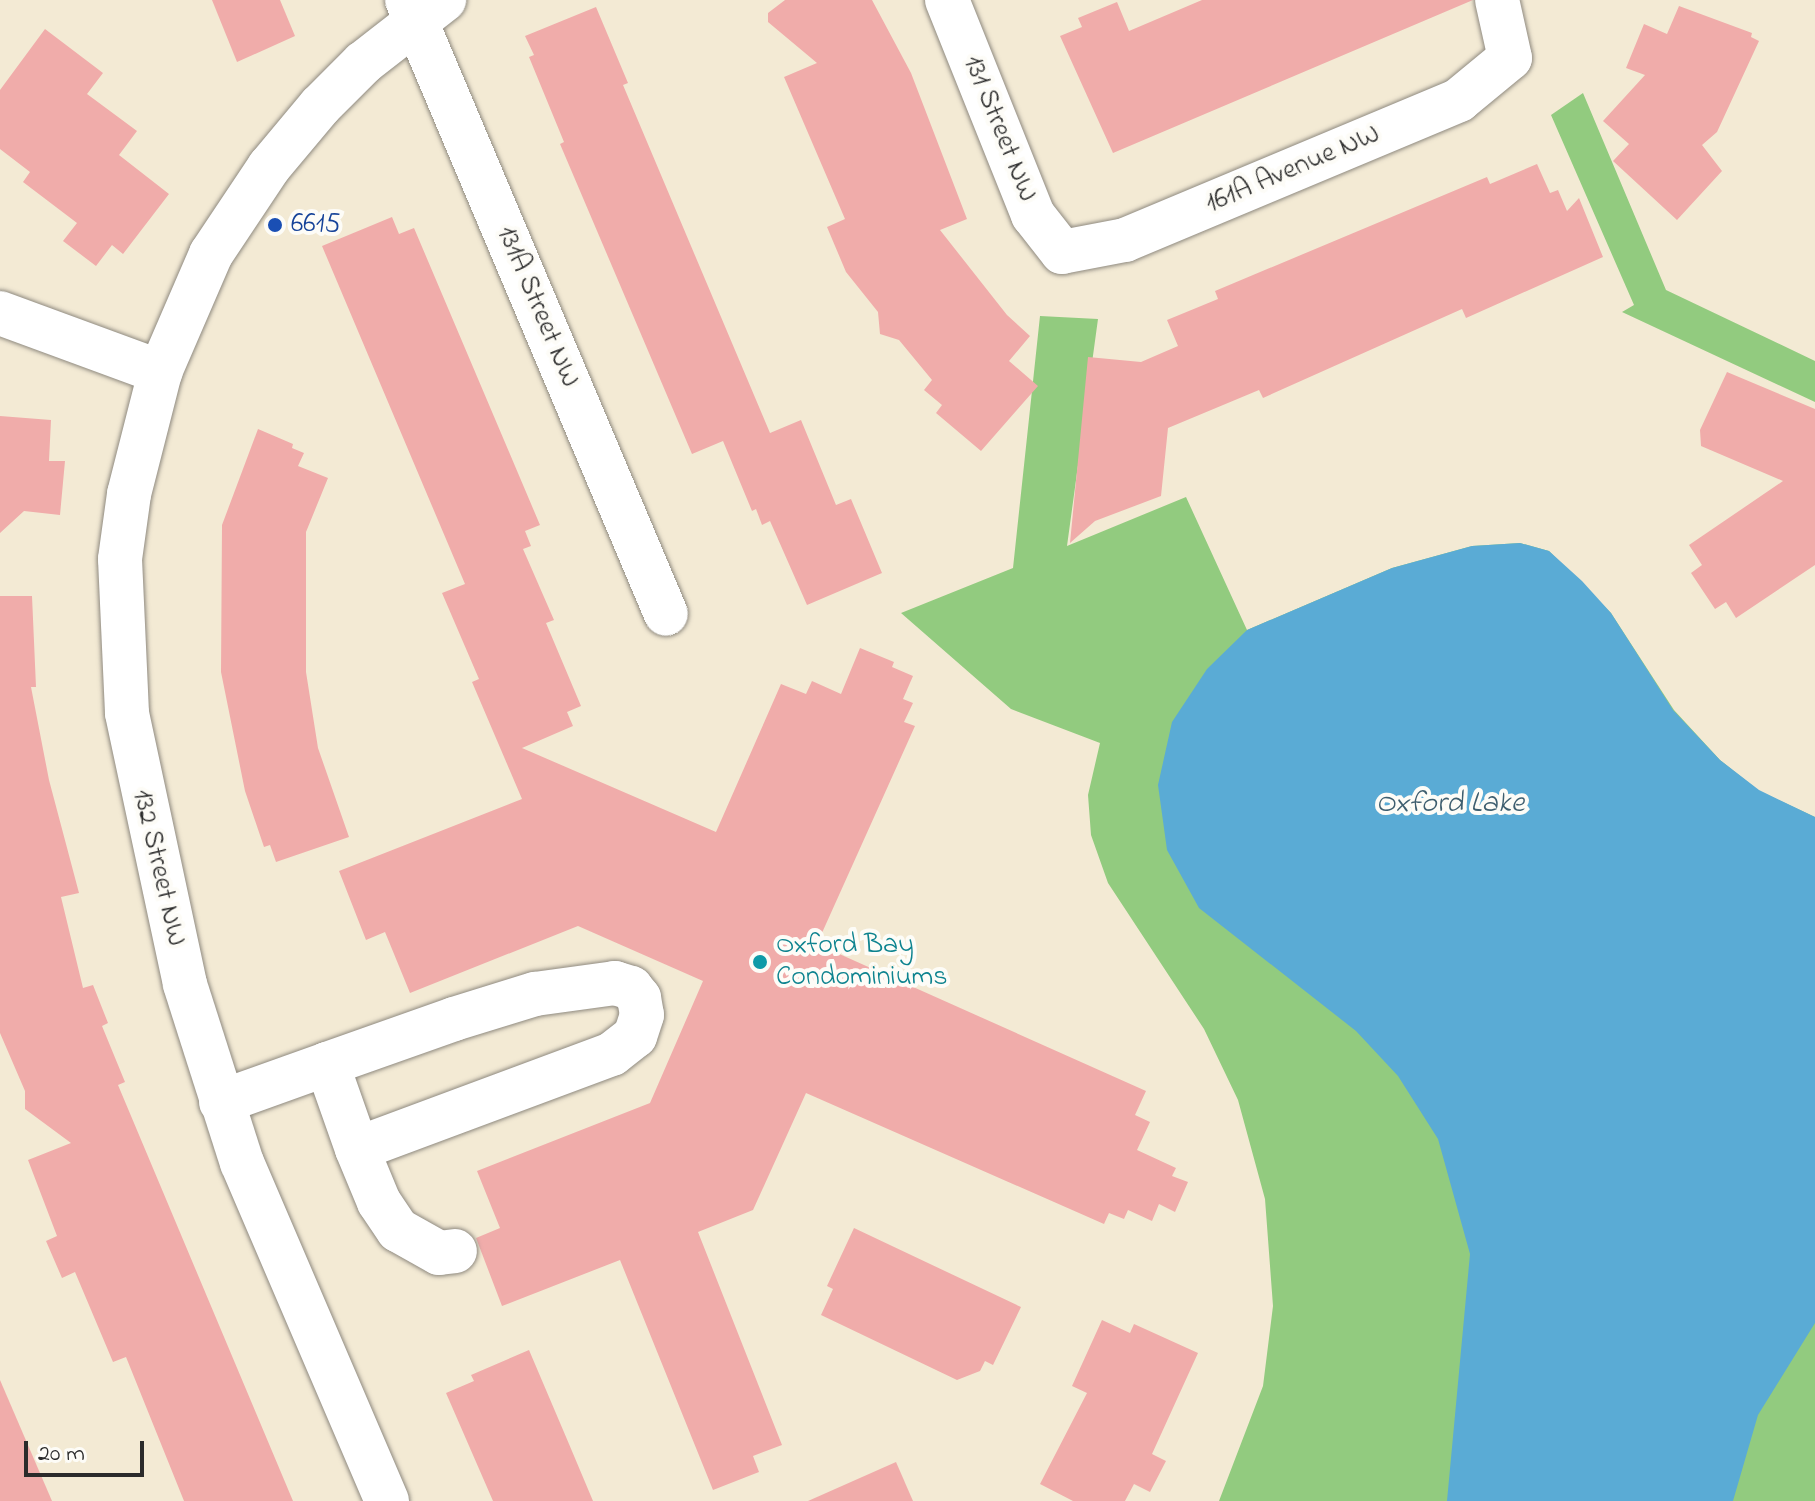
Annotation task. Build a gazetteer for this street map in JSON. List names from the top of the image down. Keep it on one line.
{"streets":{"street":["131 Street NW","161A Avenue NW","131A Street NW","132 Street NW"]},"crossings":[["131 Street NW","161A Avenue NW"],["131A Street NW","132 Street NW"]],"water":["Oxford Lake"],"places":["6615","Oxford Bay Condominiums"],"scale_bar":"20 m"}
